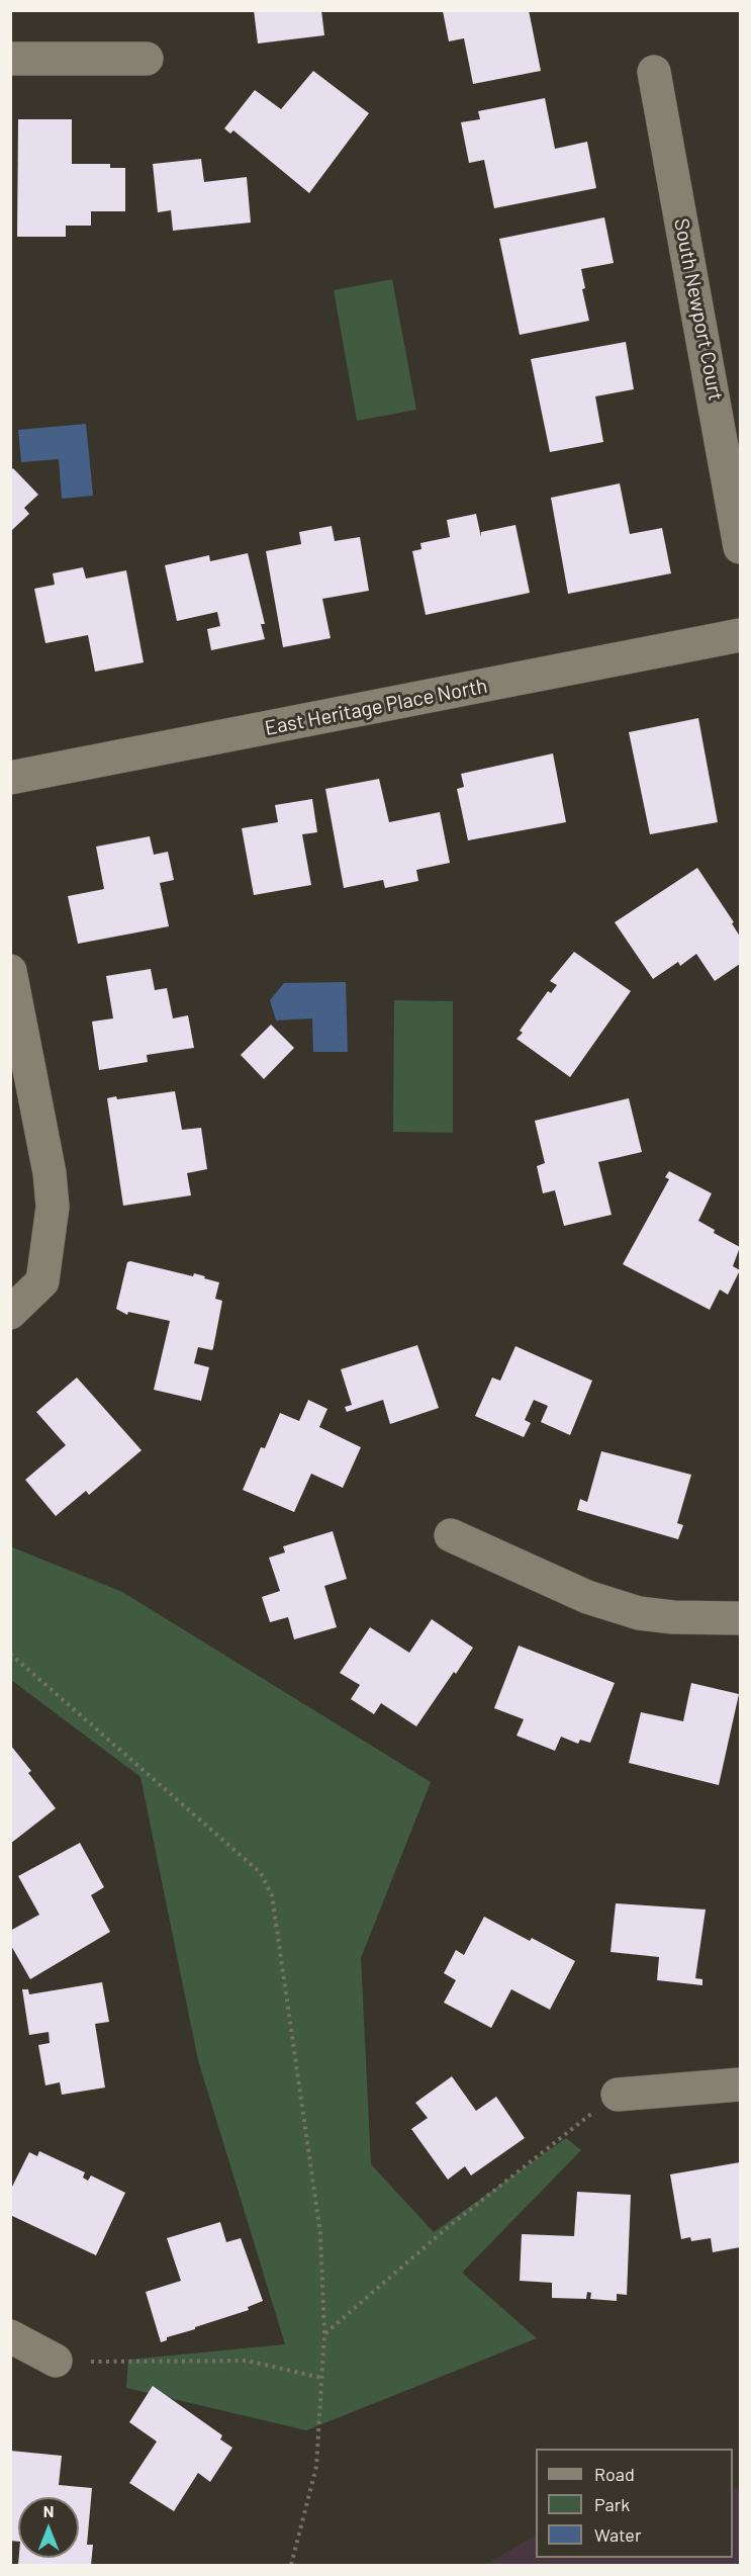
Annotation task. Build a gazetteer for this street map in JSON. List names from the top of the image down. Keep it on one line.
{"streets":{"street":["South Newport Court","East Heritage Place North"]},"legend":["Road","Park","Water"],"north":"top"}
